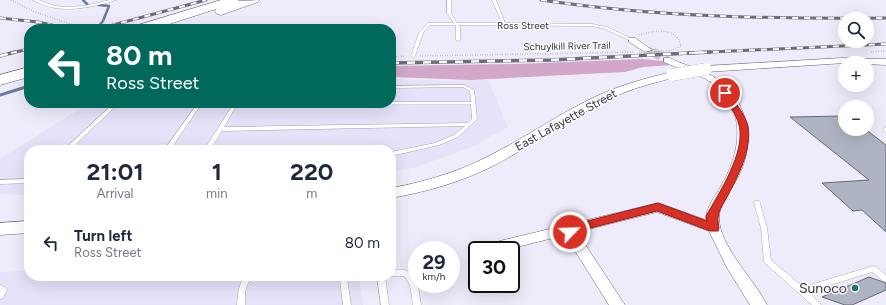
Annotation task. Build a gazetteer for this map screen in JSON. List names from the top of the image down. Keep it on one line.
{"streets":{"street":["Ross Street","East Lafayette Street"],"path":["Schuylkill River Trail"]},"crossings":[["Ross Street","Schuylkill River Trail"]],"places":["Sunoco"],"page":{"map_buttons":["+","−"],"turn":["80 m","Ross Street"],"eta":["21:01","Arrival","1","min","220","m"],"list":[{"name":"Turn left","note":"Ross Street","value":"80 m"}],"speed":"29 km/h","limit":"30"}}
